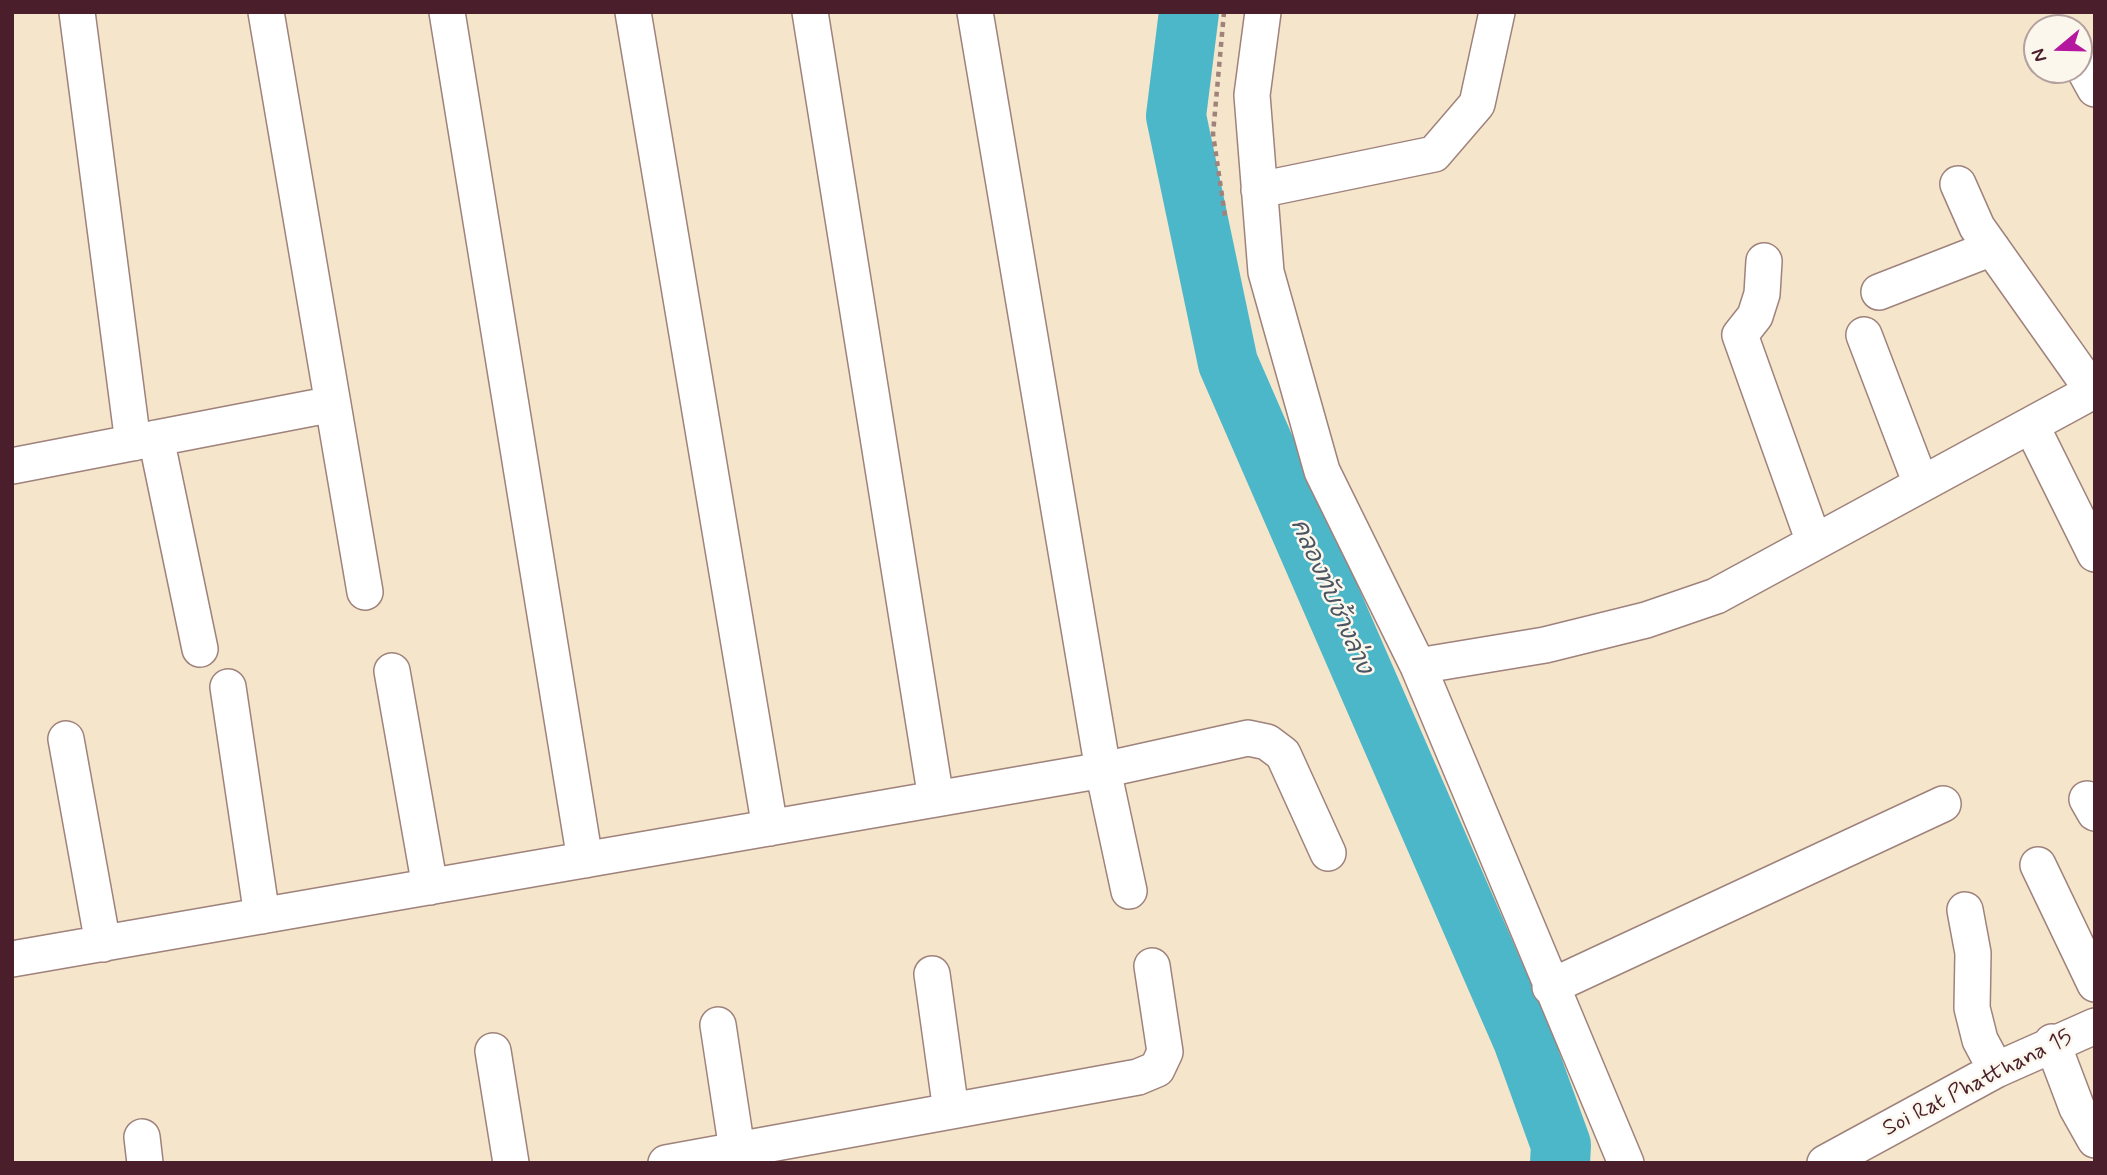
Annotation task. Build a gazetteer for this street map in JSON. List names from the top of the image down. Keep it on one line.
{"streets":{"street":["Soi Rat Phatthana 15"]},"water":["คลองทับช้างล่าง"],"north":"left"}
